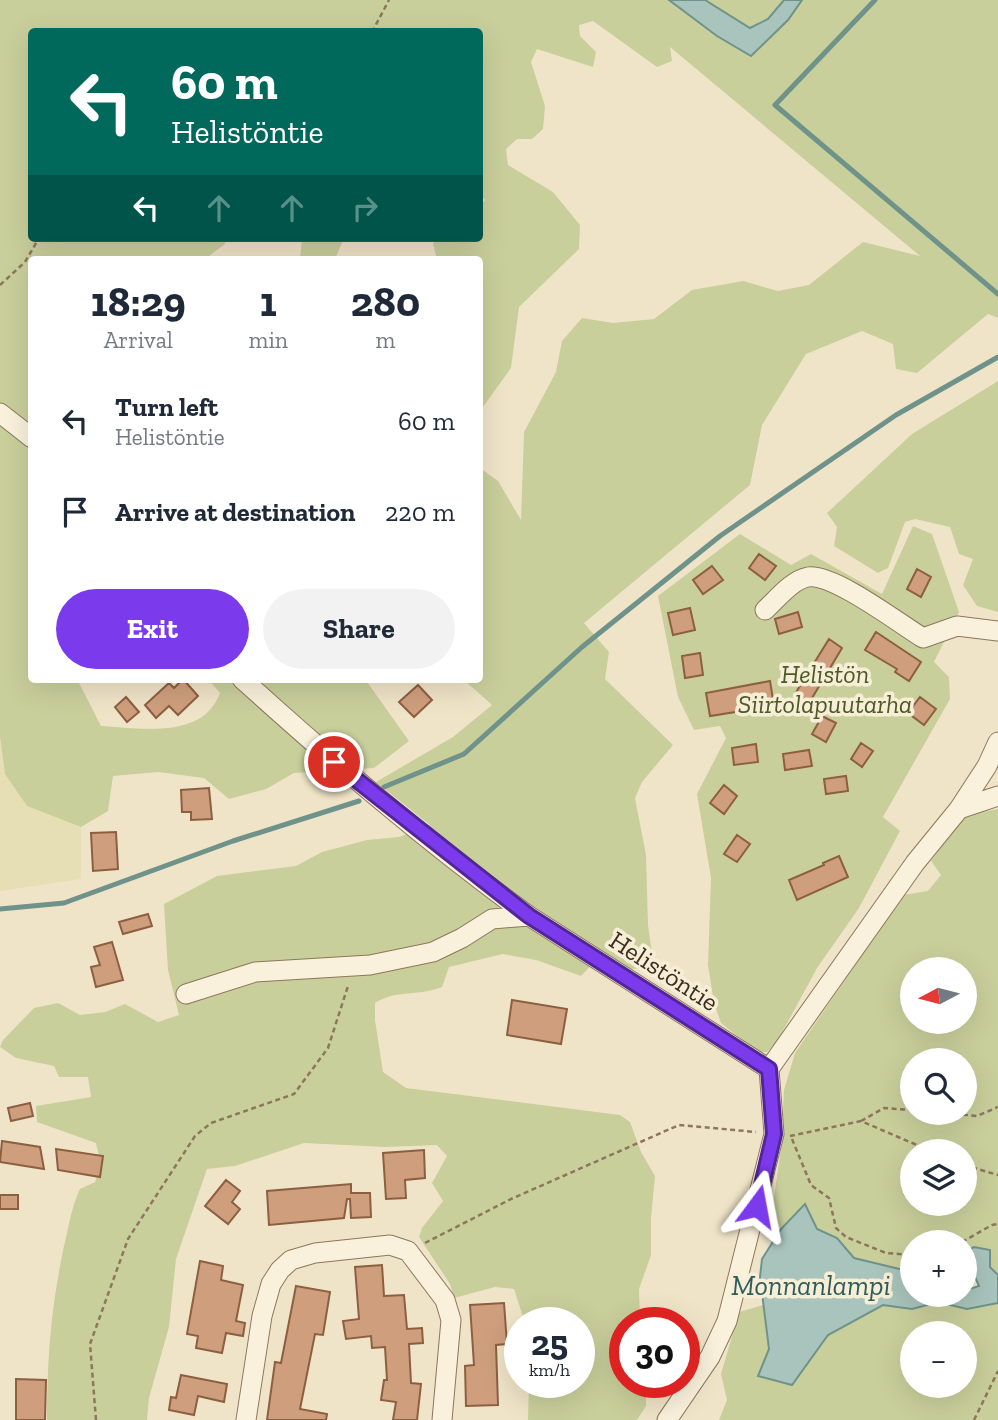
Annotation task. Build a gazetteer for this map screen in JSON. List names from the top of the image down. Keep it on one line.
{"streets":{"street":["Helistöntie"]},"water":["Monnanlampi"],"parks":["Helistön Siirtolapuutarha"],"north":"left","page":{"turn":["60 m","Helistöntie"],"eta":["18:29","Arrival","1","min","280","m"],"list":[{"name":"Turn left","note":"Helistöntie","value":"60 m"},{"name":"Arrive at destination","value":"220 m"}],"buttons":["Exit","Share"],"map_buttons":["+","−"],"speed":"25 km/h","limit":"30"}}
